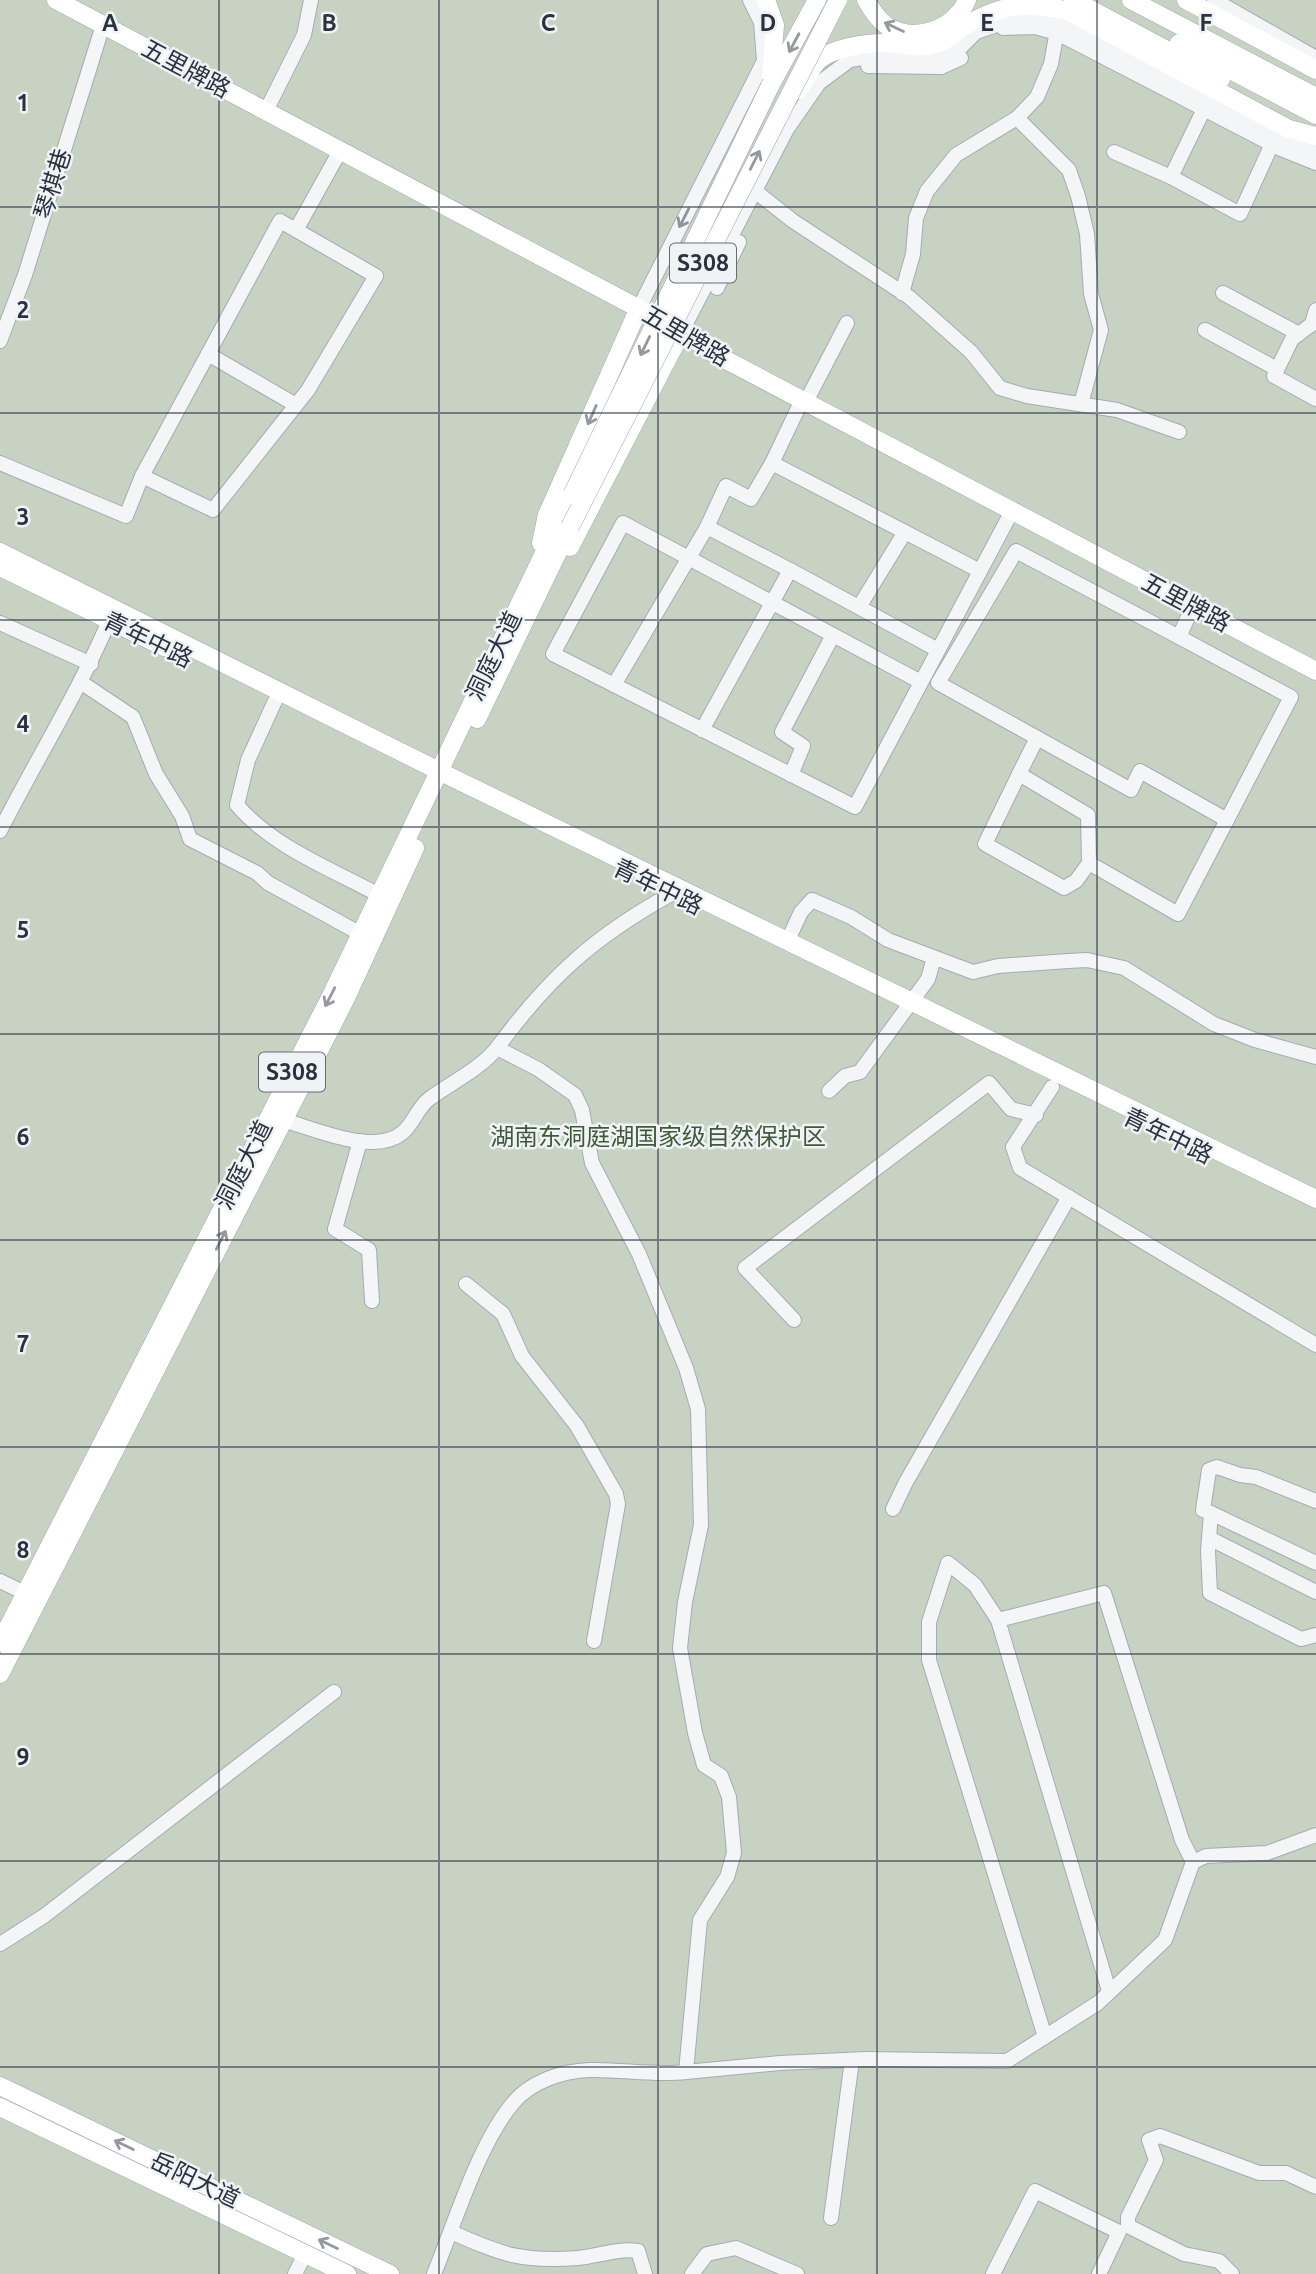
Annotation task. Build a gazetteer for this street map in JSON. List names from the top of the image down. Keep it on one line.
{"streets":{"main road":["五里牌路","S308","青年中路","洞庭大道","岳阳大道"],"street":["琴棋巷"]},"crossings":[["五里牌路","琴棋巷"],["S308","洞庭大道"],["青年中路","洞庭大道"]],"parks":["湖南东洞庭湖国家级自然保护区"],"grid":{"columns":["A","B","C","D","E","F"],"rows":["1","2","3","4","5","6","7","8","9"]}}
